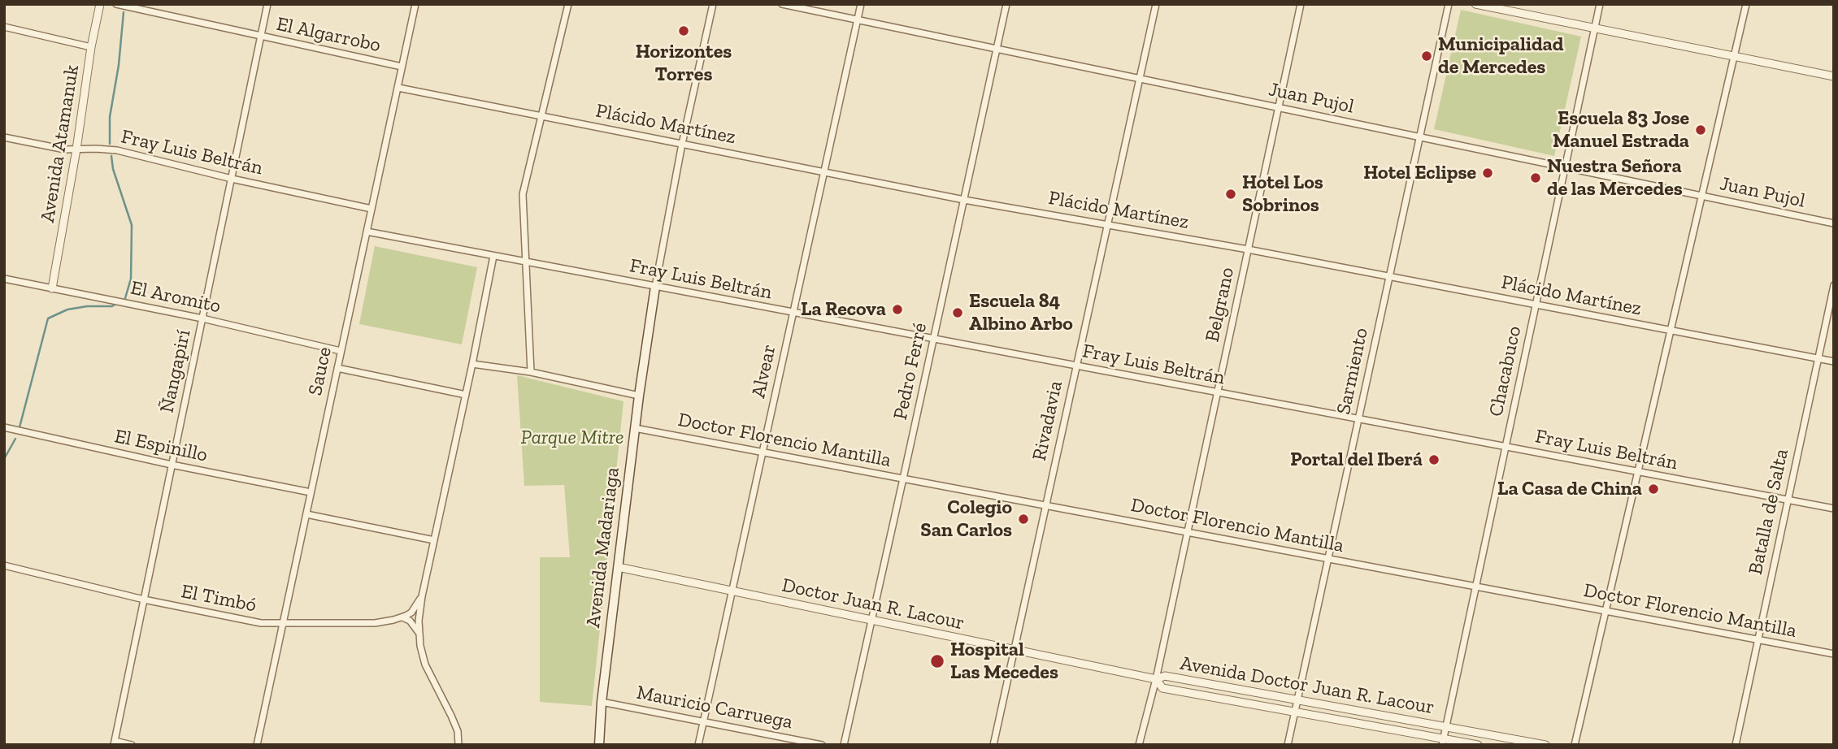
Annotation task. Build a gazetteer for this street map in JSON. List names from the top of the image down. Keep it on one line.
{"streets":{"main road":["Avenida Madariaga"],"street":["El Algarrobo","Juan Pujol","Plácido Martínez","Avenida Atamanuk","Fray Luis Beltrán","El Aromito","Belgrano","Ñangapirí","Sauce","Alvear","Pedro Ferré","Sarmiento","Chacabuco","Rivadavia","Doctor Florencio Mantilla","El Espinillo","Batalla de Salta","El Timbó","Doctor Juan R. Lacour","Avenida Doctor Juan R. Lacour","Mauricio Carruega"]},"crossings":[["El Algarrobo","Ñangapirí"],["El Algarrobo","Sauce"],["Juan Pujol","Belgrano"],["Juan Pujol","Alvear"],["Juan Pujol","Pedro Ferré"],["Juan Pujol","Sarmiento"],["Juan Pujol","Chacabuco"],["Juan Pujol","Rivadavia"],["Plácido Martínez","Belgrano"],["Plácido Martínez","Sauce"],["Plácido Martínez","Alvear"],["Plácido Martínez","Pedro Ferré"],["Plácido Martínez","Sarmiento"],["Plácido Martínez","Chacabuco"],["Plácido Martínez","Rivadavia"],["Plácido Martínez","Batalla de Salta"],["Avenida Atamanuk","Fray Luis Beltrán"],["Avenida Atamanuk","El Aromito"],["Fray Luis Beltrán","Belgrano"],["Fray Luis Beltrán","Ñangapirí"],["Fray Luis Beltrán","Sauce"],["Fray Luis Beltrán","Alvear"],["Fray Luis Beltrán","Pedro Ferré"],["Fray Luis Beltrán","Sarmiento"],["Fray Luis Beltrán","Chacabuco"],["Fray Luis Beltrán","Rivadavia"],["Fray Luis Beltrán","Batalla de Salta"],["Fray Luis Beltrán","Avenida Madariaga"],["El Aromito","Ñangapirí"],["El Aromito","Sauce"],["Belgrano","Doctor Florencio Mantilla"],["Belgrano","Doctor Juan R. Lacour"],["Belgrano","Avenida Doctor Juan R. Lacour"],["Ñangapirí","El Espinillo"],["Ñangapirí","El Timbó"],["Sauce","El Espinillo"],["Sauce","El Timbó"],["Alvear","Doctor Florencio Mantilla"],["Alvear","Doctor Juan R. Lacour"],["Alvear","Mauricio Carruega"],["Pedro Ferré","Doctor Florencio Mantilla"],["Pedro Ferré","Doctor Juan R. Lacour"],["Sarmiento","Doctor Florencio Mantilla"],["Sarmiento","Avenida Doctor Juan R. Lacour"],["Chacabuco","Doctor Florencio Mantilla"],["Chacabuco","Avenida Doctor Juan R. Lacour"],["Rivadavia","Doctor Florencio Mantilla"],["Rivadavia","Doctor Juan R. Lacour"],["Doctor Florencio Mantilla","Batalla de Salta"],["Doctor Florencio Mantilla","Avenida Madariaga"],["Avenida Madariaga","Doctor Juan R. Lacour"],["Avenida Madariaga","Mauricio Carruega"],["Doctor Juan R. Lacour","Avenida Doctor Juan R. Lacour"]],"parks":["Parque Mitre"],"places":["Horizontes Torres","Municipalidad de Mercedes","Escuela 83 Jose Manuel Estrada","Hotel Eclipse","Nuestra Señora de las Mercedes","Hotel Los Sobrinos","La Recova","Escuela 84 Albino Arbo","Portal del Iberá","La Casa de China","Colegio San Carlos","Hospital Las Mecedes"]}
